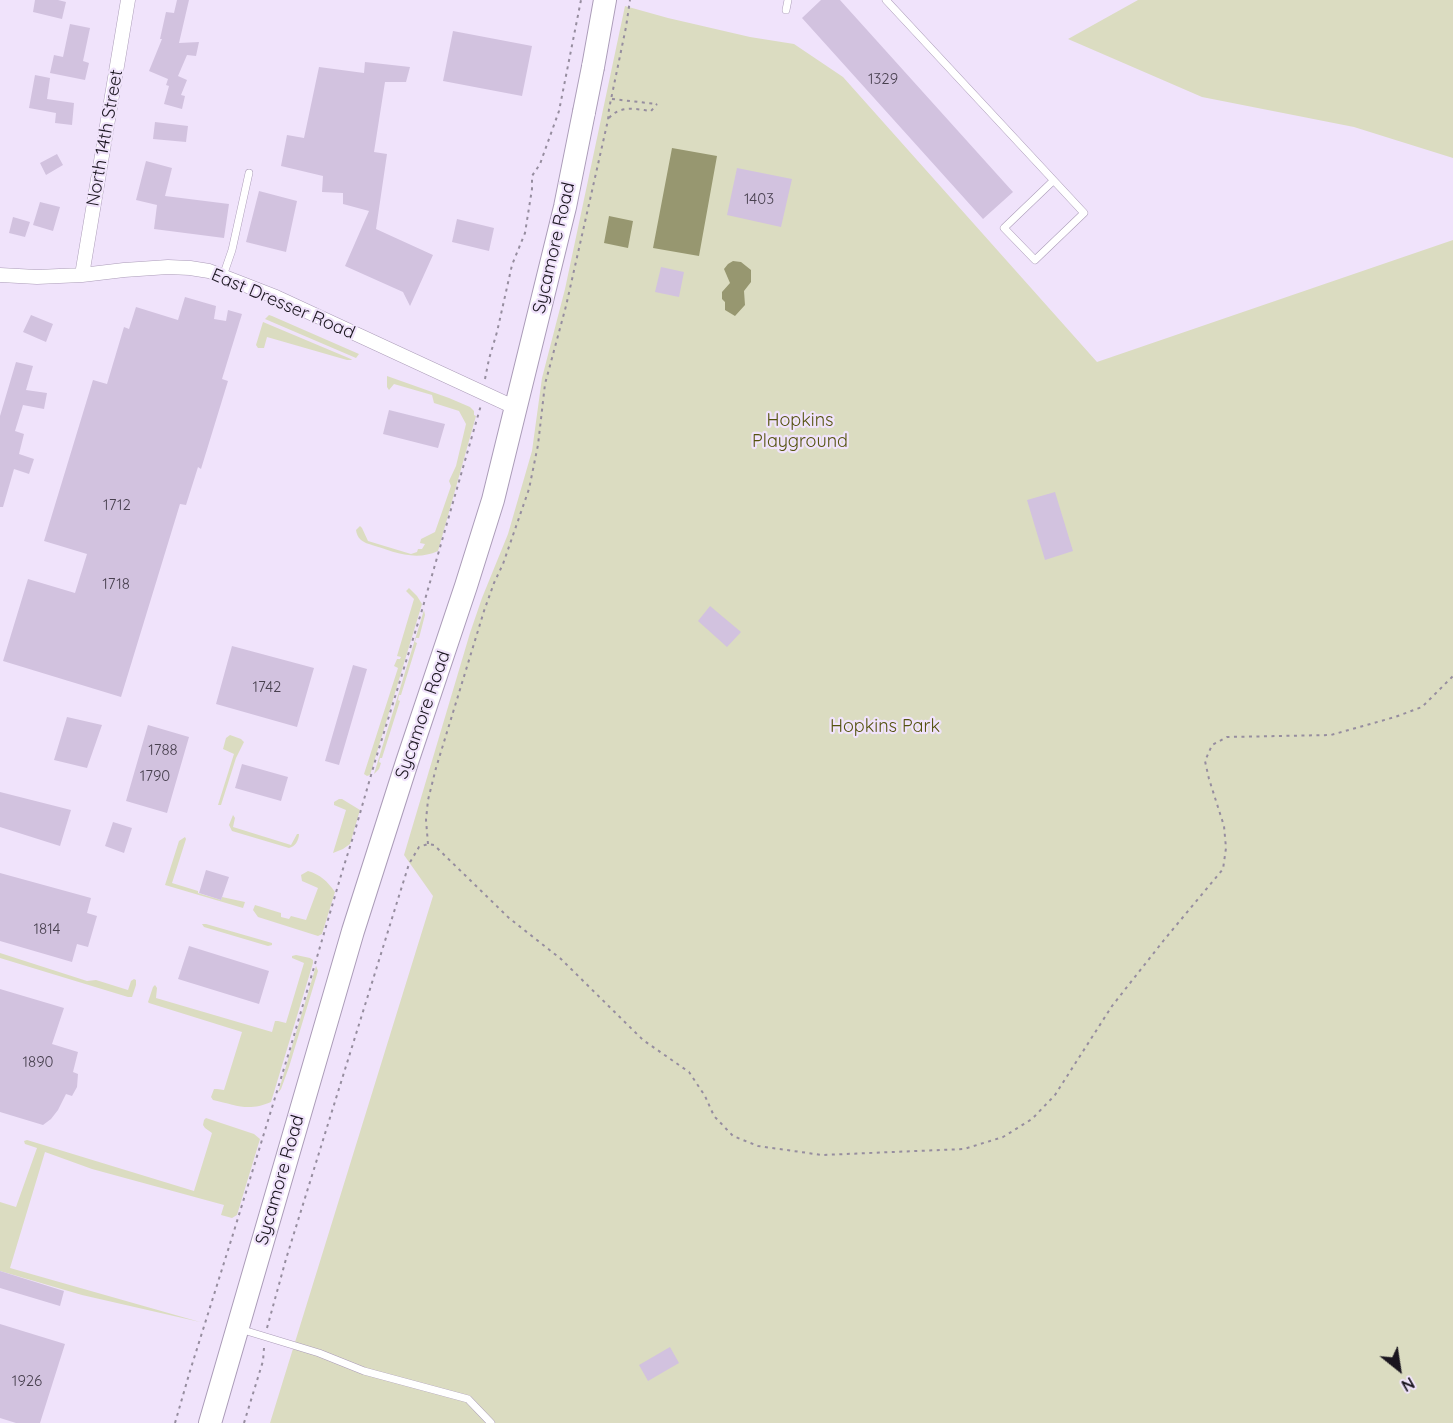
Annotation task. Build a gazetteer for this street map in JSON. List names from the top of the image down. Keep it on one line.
{"streets":{"main road":["Sycamore Road"],"street":["North 14th Street","East Dresser Road"]},"crossings":[["North 14th Street","East Dresser Road"],["Sycamore Road","East Dresser Road"]],"parks":["Hopkins Playground","Hopkins Park"],"house_numbers":["1329","1403","1712","1718","1742","1788","1790","1814","1890","1926"],"north":"bottom right"}
